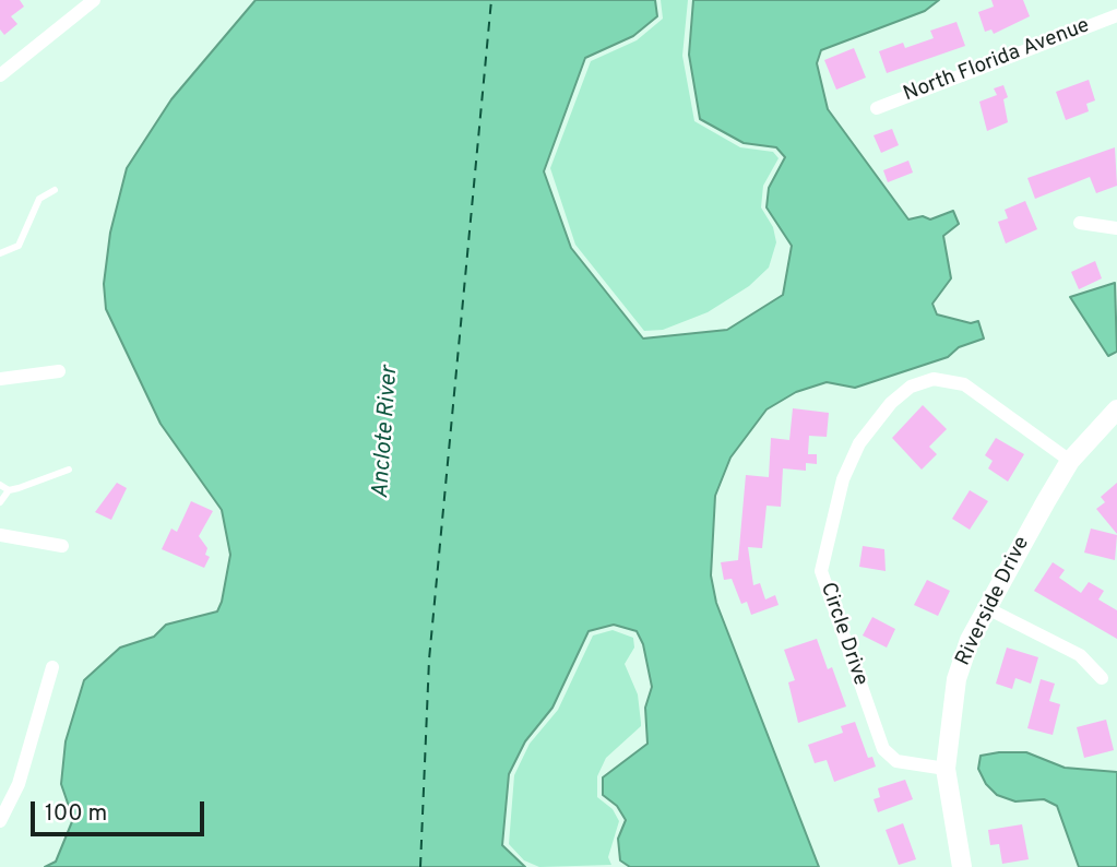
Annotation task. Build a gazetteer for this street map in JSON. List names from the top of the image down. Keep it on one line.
{"streets":{"street":["North Florida Avenue","Riverside Drive","Circle Drive"]},"crossings":[["Riverside Drive","Circle Drive"]],"water":["Anclote River"],"scale_bar":"100 m"}
